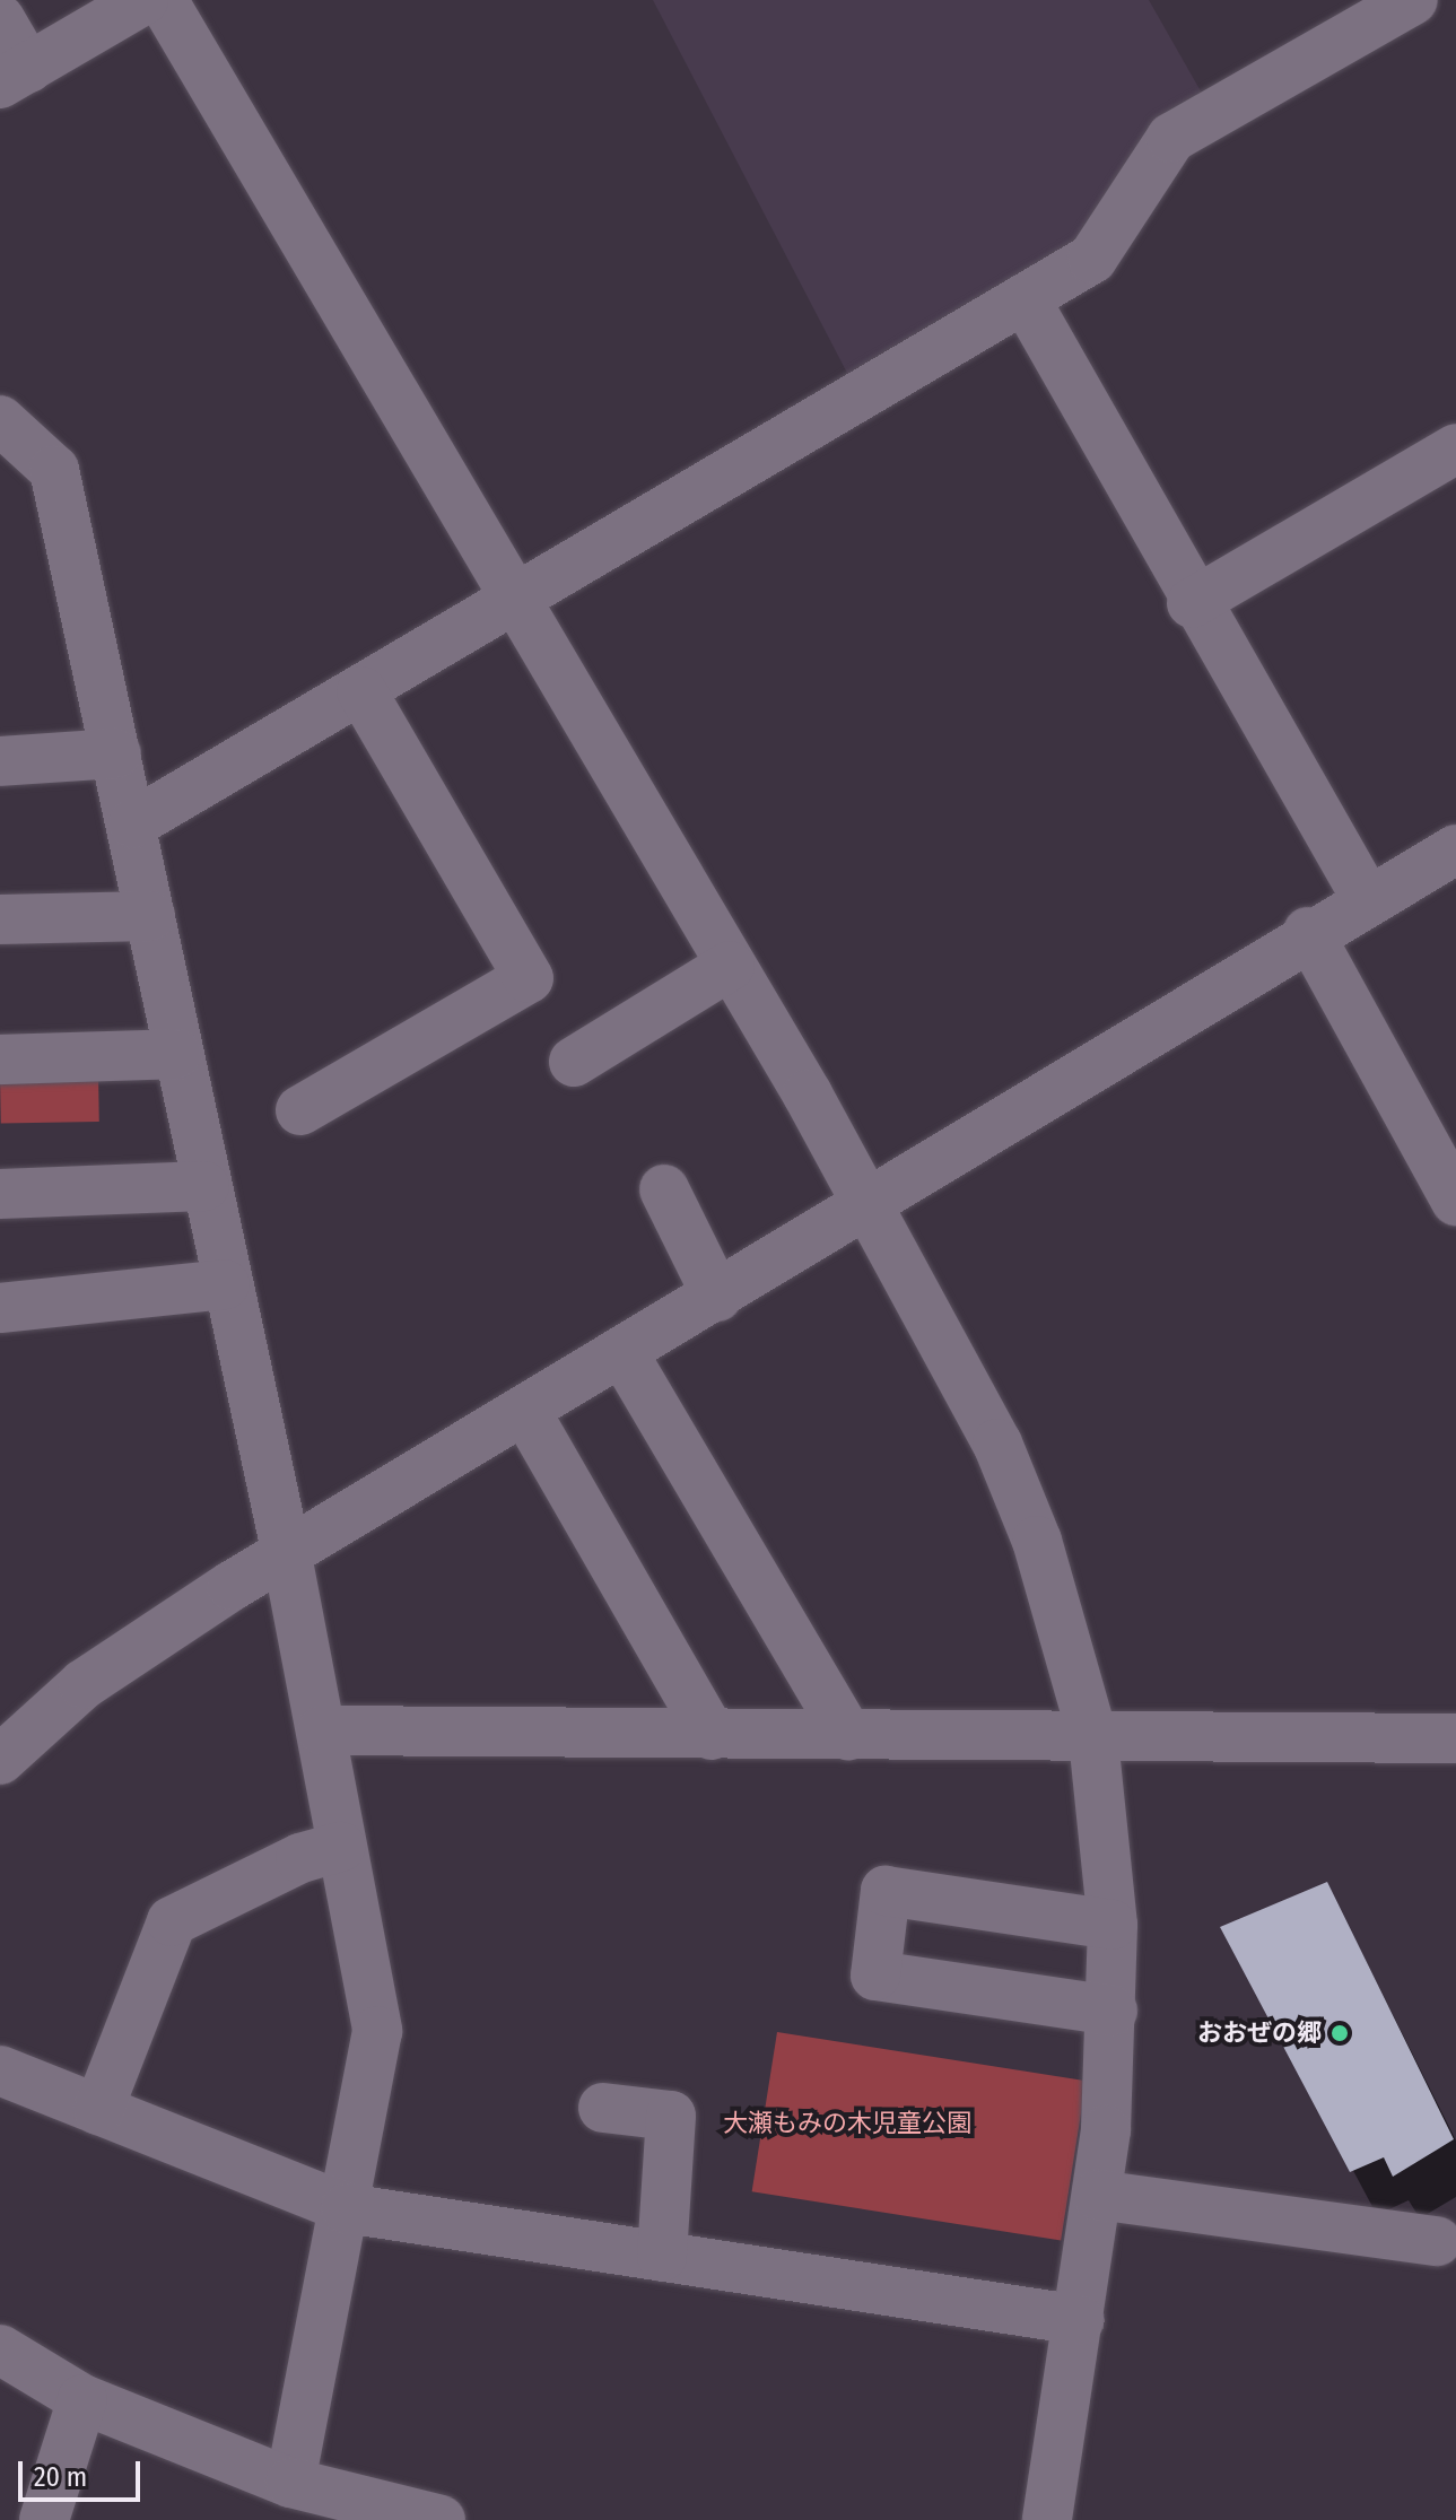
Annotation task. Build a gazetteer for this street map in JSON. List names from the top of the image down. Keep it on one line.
{"parks":["大瀬もみの木児童公園"],"places":["おおぜの郷"],"scale_bar":"20 m"}
